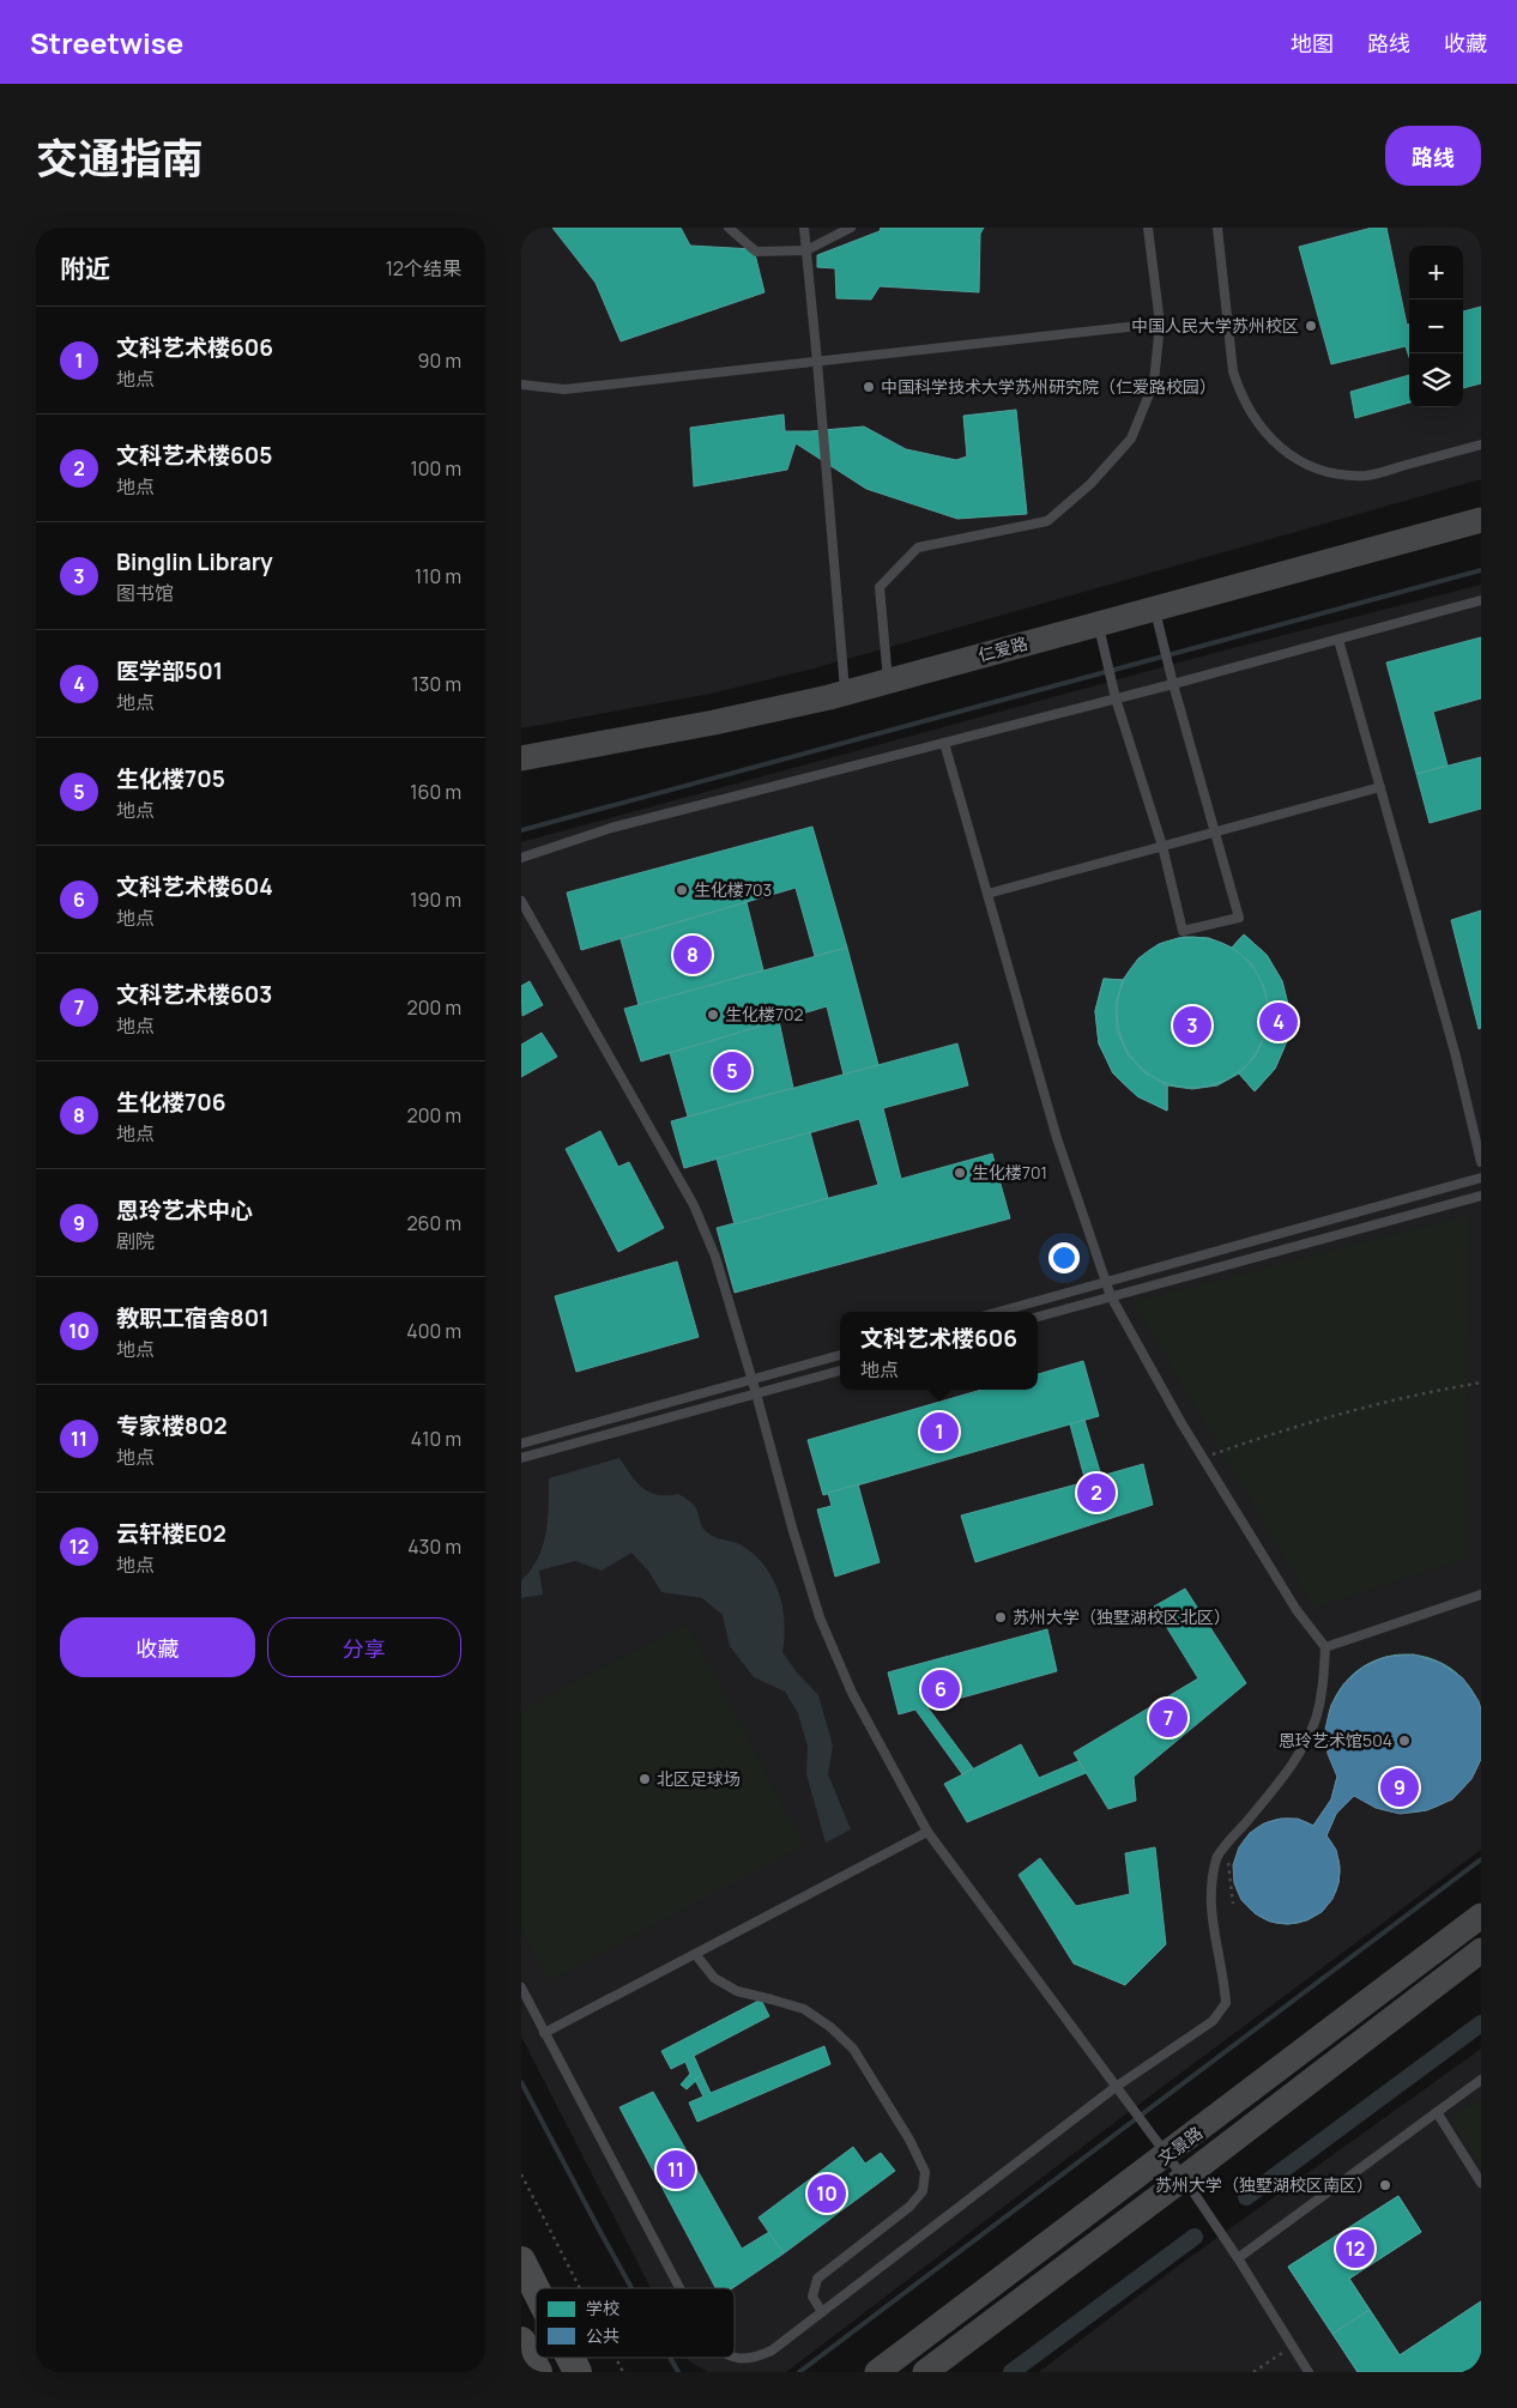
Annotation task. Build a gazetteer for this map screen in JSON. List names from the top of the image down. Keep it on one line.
{"streets":{"main road":["仁爱路","文景路"]},"places":["中国人民大学苏州校区","中国科学技术大学苏州研究院（仁爱路校园）","生化楼703","生化楼702","生化楼701","苏州大学（独墅湖校区北区）","恩玲艺术馆504","北区足球场","苏州大学（独墅湖校区南区）"],"legend":["学校","公共"],"page":{"header":"Streetwise","nav":["地图","路线","收藏"],"title":"交通指南","buttons":["路线",["收藏","分享"]],"heading":["附近","12个结果"],"map_buttons":["+","−"],"list":[{"mark":"1","name":"文科艺术楼606","note":"地点","value":"90 m"},{"mark":"2","name":"文科艺术楼605","note":"地点","value":"100 m"},{"mark":"3","name":"Binglin Library","note":"图书馆","value":"110 m"},{"mark":"4","name":"医学部501","note":"地点","value":"130 m"},{"mark":"5","name":"生化楼705","note":"地点","value":"160 m"},{"mark":"6","name":"文科艺术楼604","note":"地点","value":"190 m"},{"mark":"7","name":"文科艺术楼603","note":"地点","value":"200 m"},{"mark":"8","name":"生化楼706","note":"地点","value":"200 m"},{"mark":"9","name":"恩玲艺术中心","note":"剧院","value":"260 m"},{"mark":"10","name":"教职工宿舍801","note":"地点","value":"400 m"},{"mark":"11","name":"专家楼802","note":"地点","value":"410 m"},{"mark":"12","name":"云轩楼E02","note":"地点","value":"430 m"}],"pins":["8","4","3","5","1","2","6","7","9","11","10","12"],"popup":["文科艺术楼606","地点"]}}
